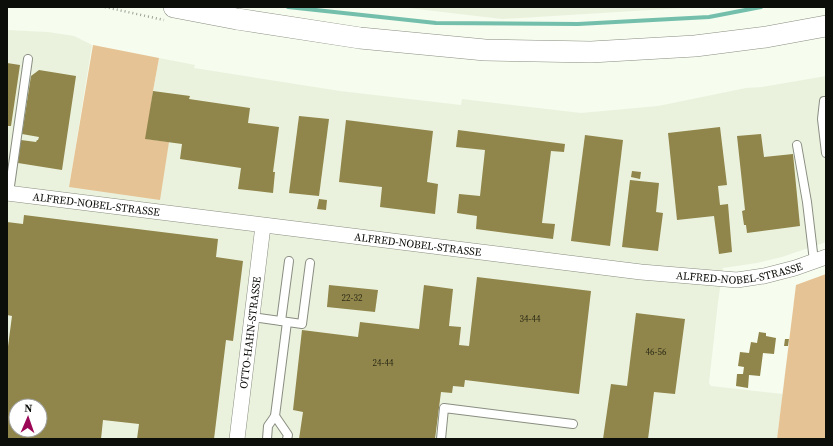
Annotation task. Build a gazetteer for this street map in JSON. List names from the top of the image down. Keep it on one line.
{"streets":{"street":["ALFRED-NOBEL-STRASSE","OTTO-HAHN-STRASSE"]},"crossings":[["ALFRED-NOBEL-STRASSE","OTTO-HAHN-STRASSE"]],"house_numbers":["22-32","34-44","46-56","24-44"],"north":"top"}
